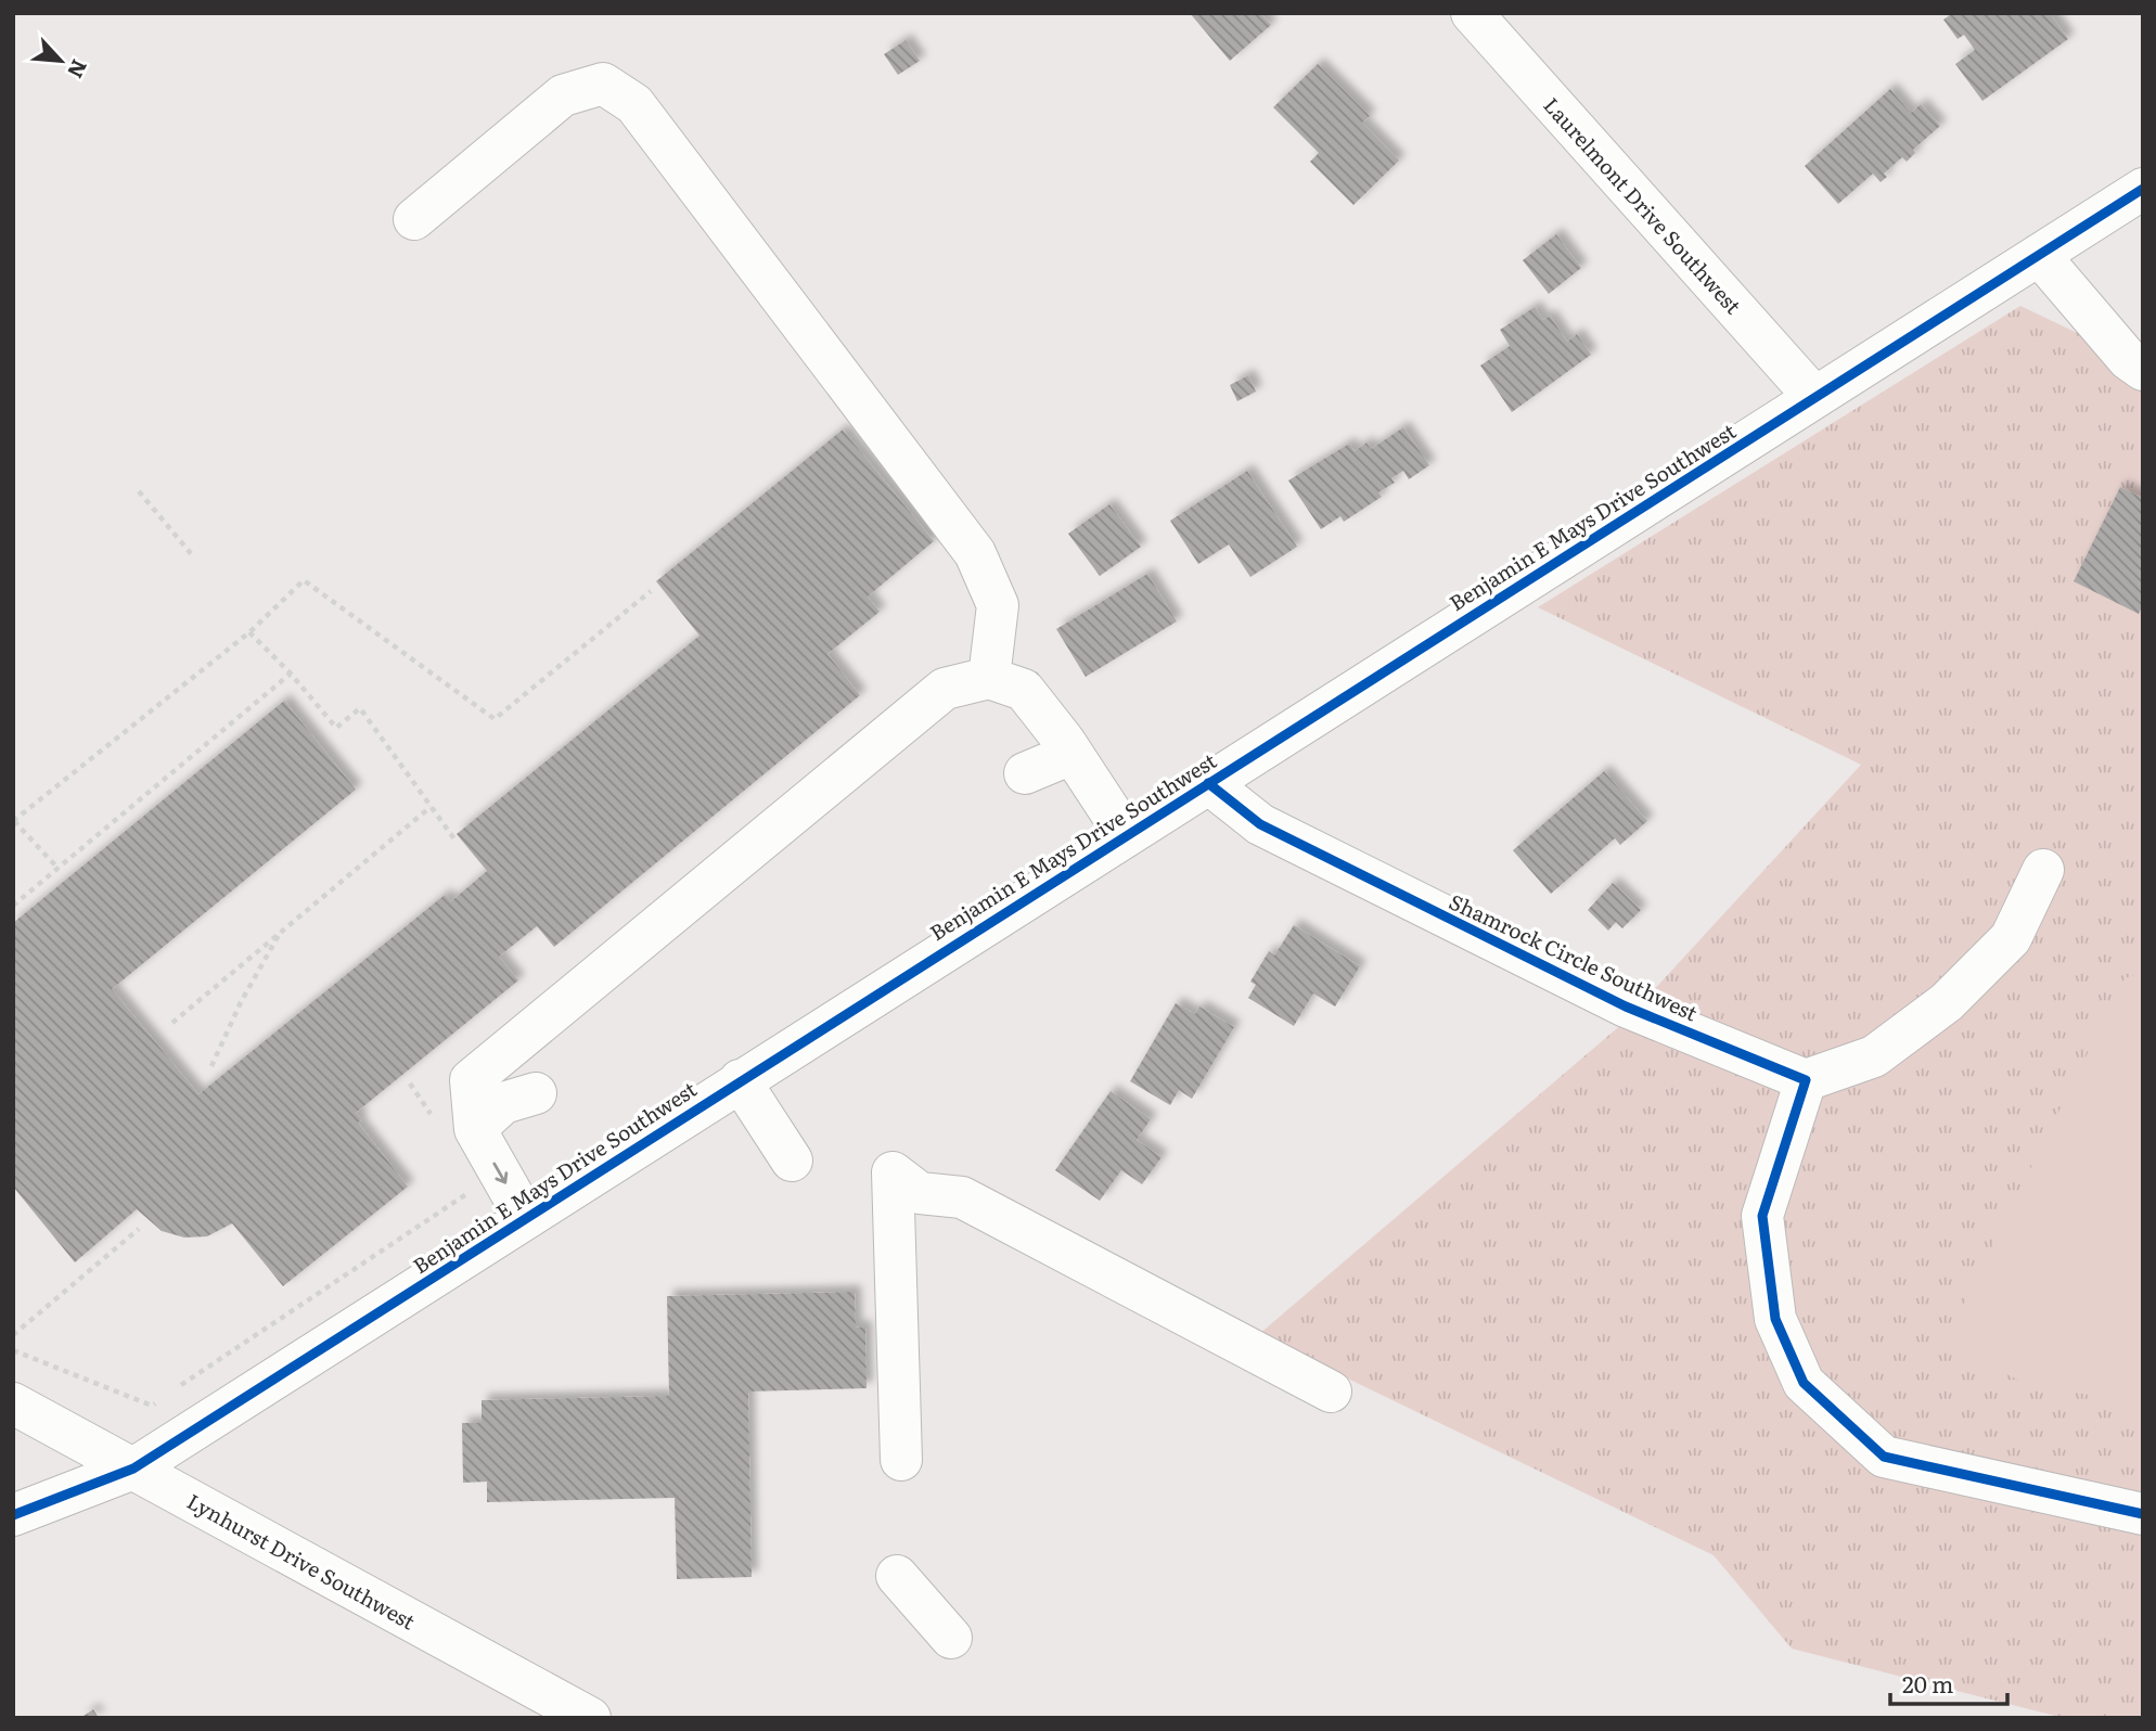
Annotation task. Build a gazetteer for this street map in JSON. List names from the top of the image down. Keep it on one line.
{"streets":{"street":["Laurelmont Drive Southwest","Benjamin E Mays Drive Southwest","Shamrock Circle Southwest","Lynhurst Drive Southwest"]},"crossings":[["Laurelmont Drive Southwest","Benjamin E Mays Drive Southwest"],["Benjamin E Mays Drive Southwest","Shamrock Circle Southwest"],["Benjamin E Mays Drive Southwest","Lynhurst Drive Southwest"]],"scale_bar":"20 m","north":"bottom right"}
